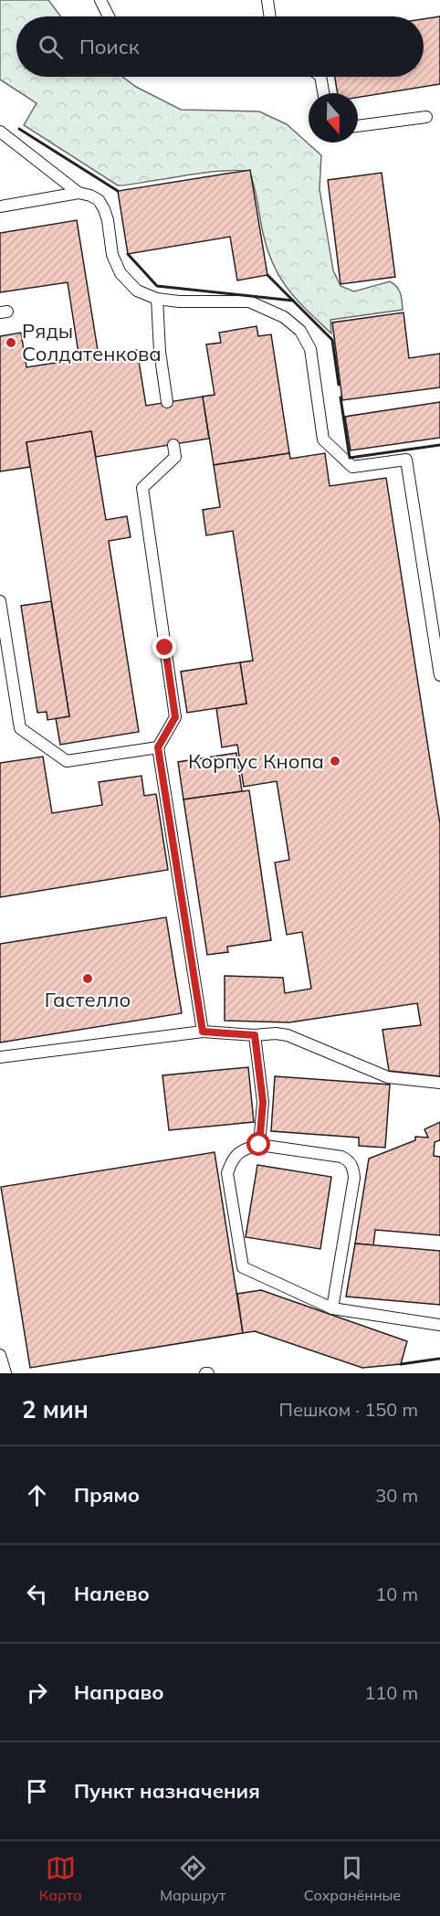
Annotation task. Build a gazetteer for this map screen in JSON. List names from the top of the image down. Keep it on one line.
{"places":["Ряды Солдатенкова","Корпус Кнопа","Гастелло"],"north":"bottom","page":{"search":"Поиск","heading":["2 мин","Пешком · 150 m"],"list":[["Прямо","30 m"],["Налево","10 m"],["Направо","110 m"],"Пункт назначения"],"nav":["Карта","Маршрут","Сохранённые"]}}
